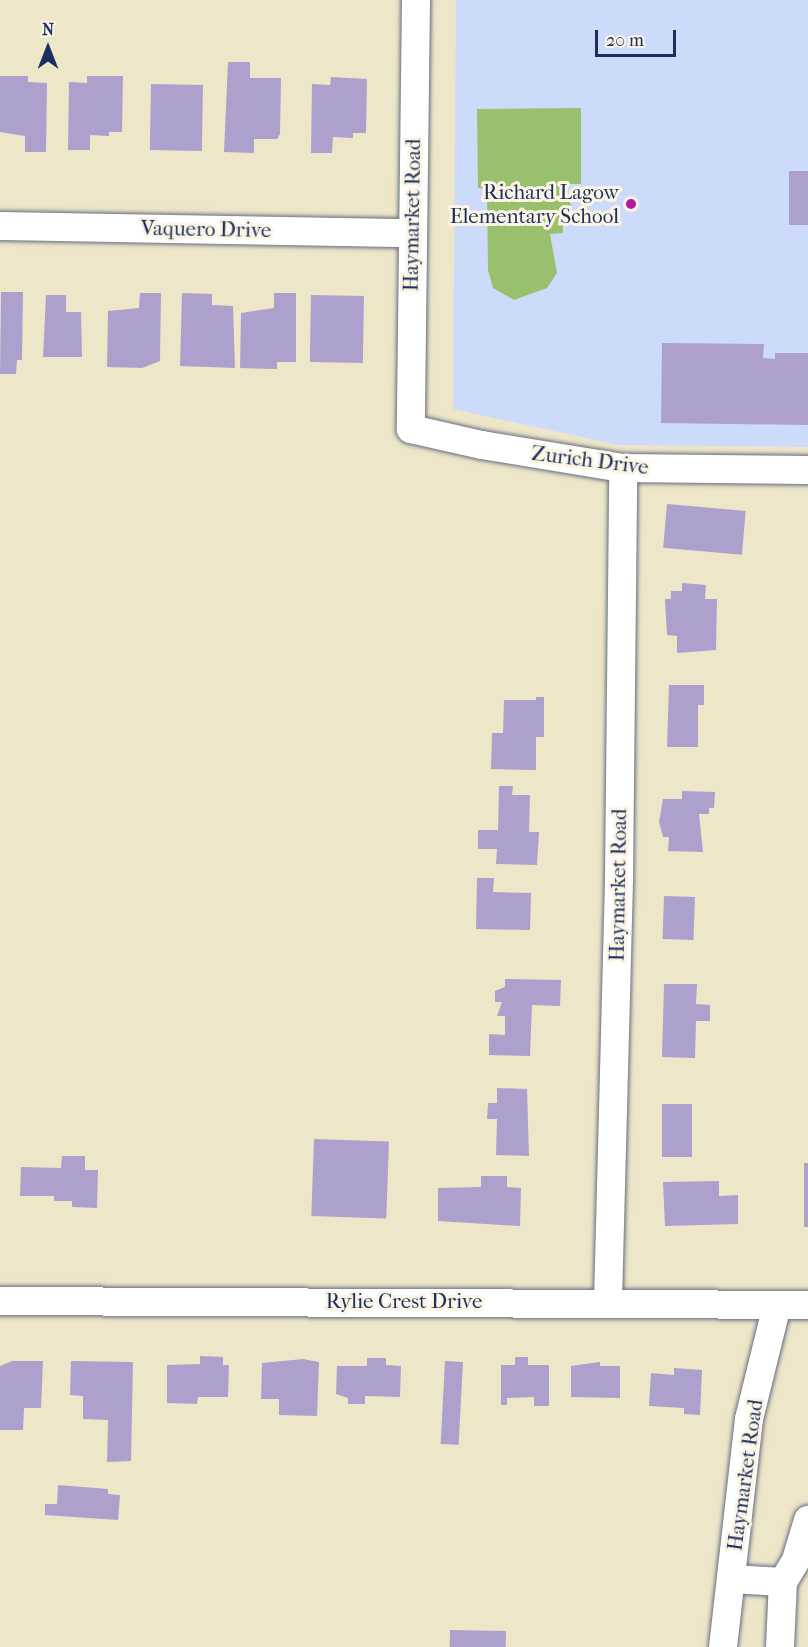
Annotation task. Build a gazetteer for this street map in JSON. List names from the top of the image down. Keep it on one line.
{"streets":{"street":["Haymarket Road","Vaquero Drive","Zurich Drive","Rylie Crest Drive"]},"crossings":[["Haymarket Road","Vaquero Drive"],["Haymarket Road","Zurich Drive"],["Haymarket Road","Rylie Crest Drive"]],"places":["Richard Lagow Elementary School"],"scale_bar":"20 m","north":"top"}
